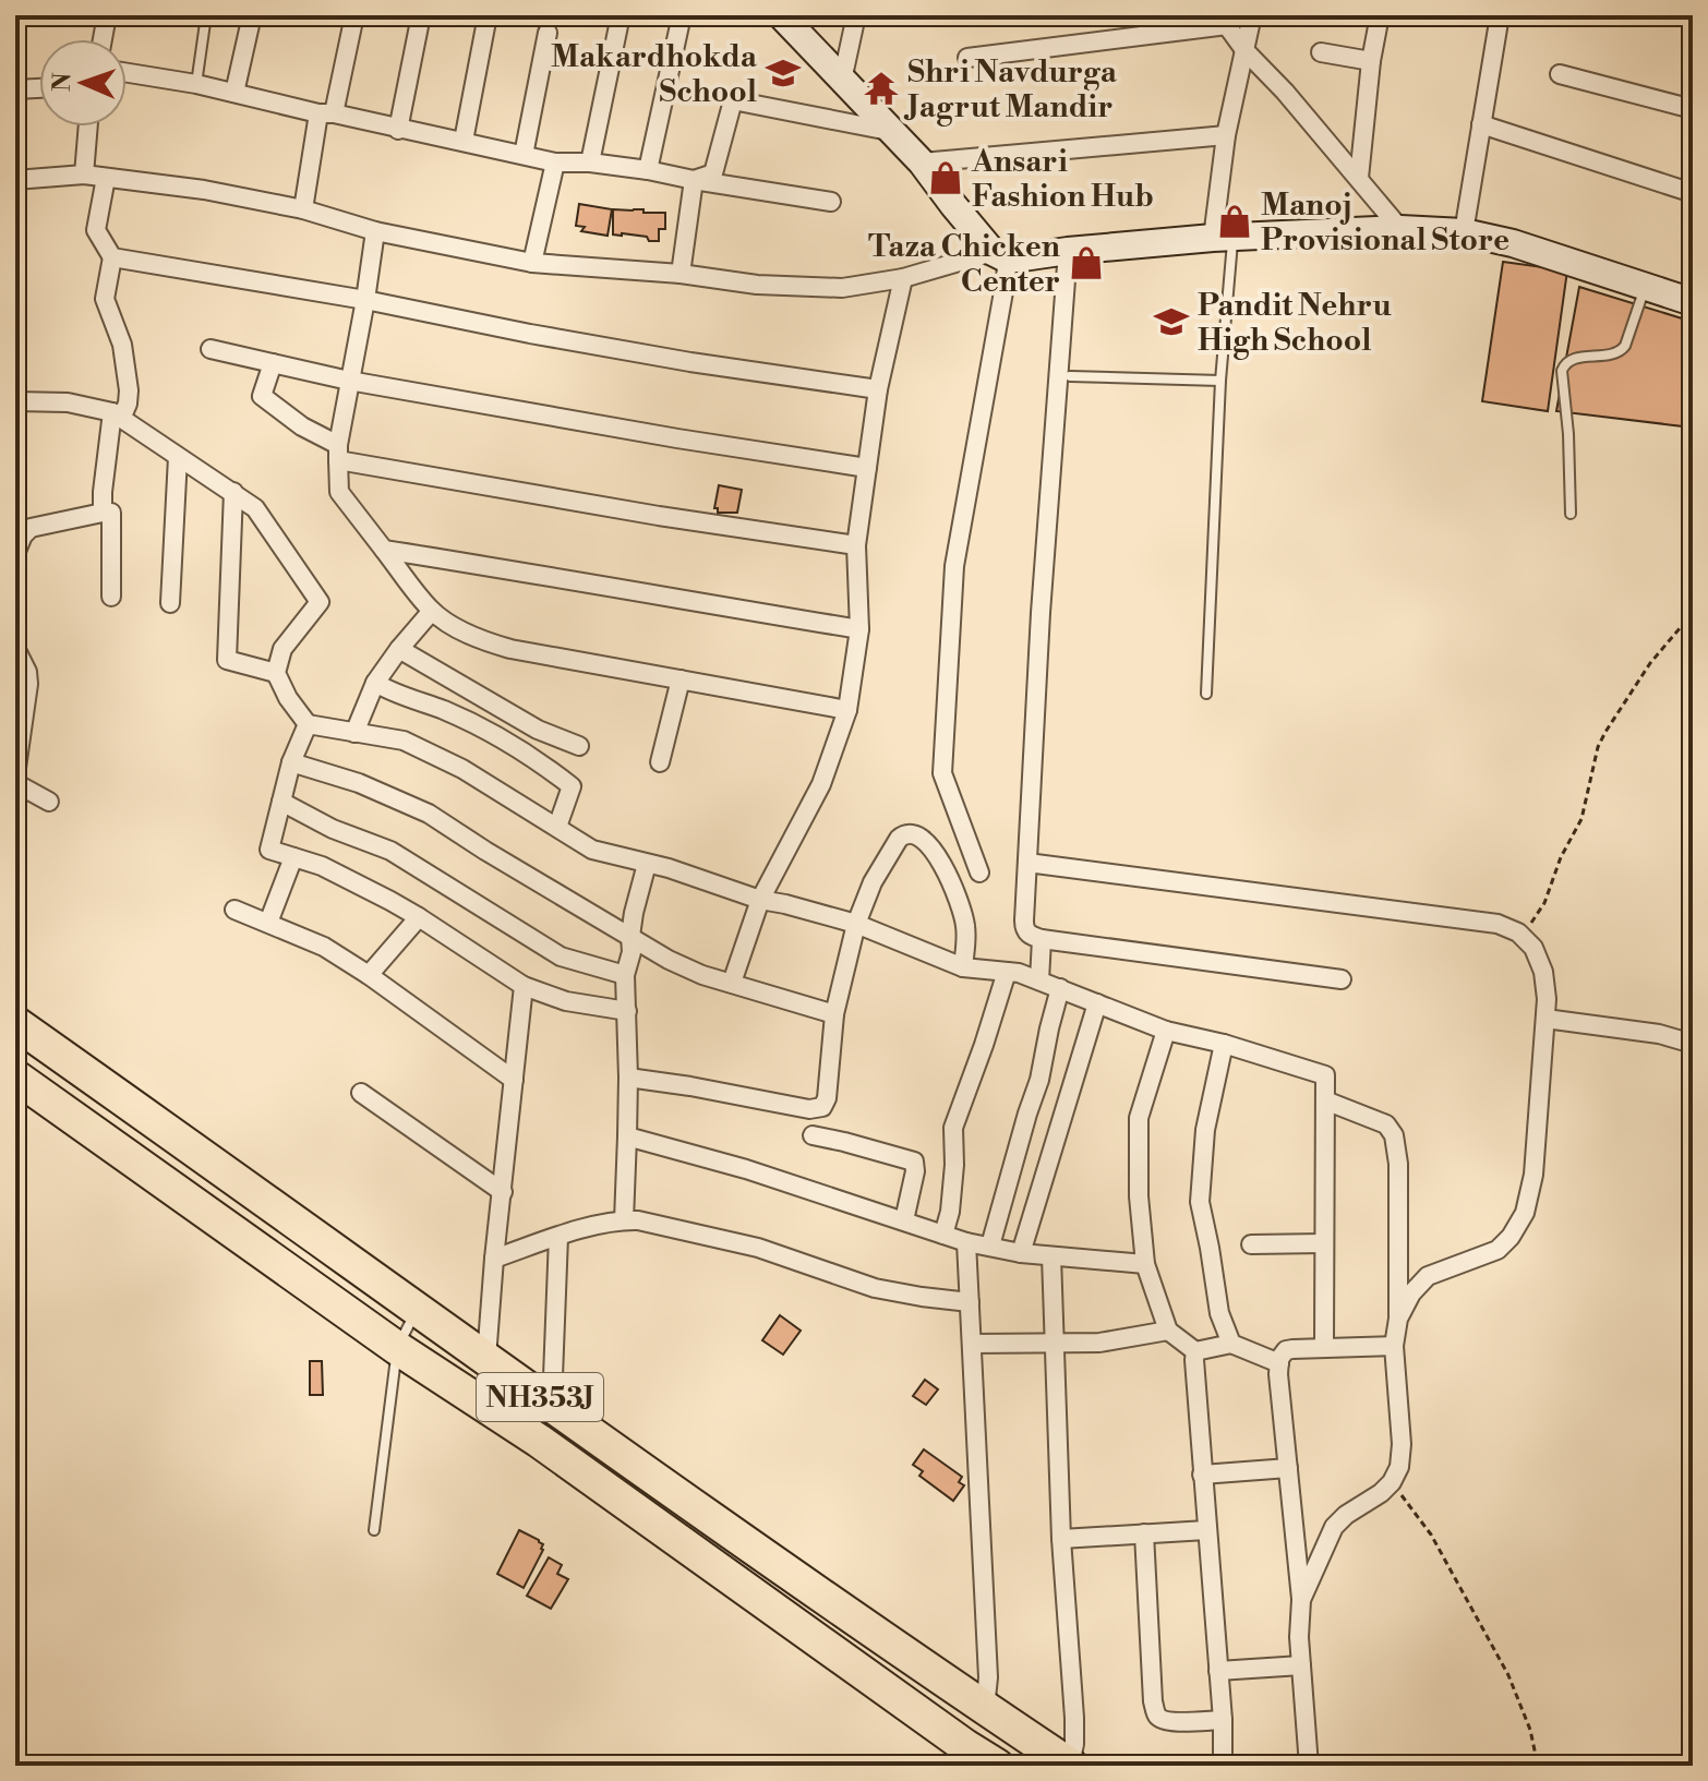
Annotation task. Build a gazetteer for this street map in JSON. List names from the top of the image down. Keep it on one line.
{"streets":{"highway":["NH353J"]},"places":{"school or university":["Makardhokda School","Pandit Nehru High School"],"temple":["Shri Navdurga Jagrut Mandir"],"shop":["Ansari Fashion Hub","Manoj Provisional Store","Taza Chicken Center"]},"north":"left"}
